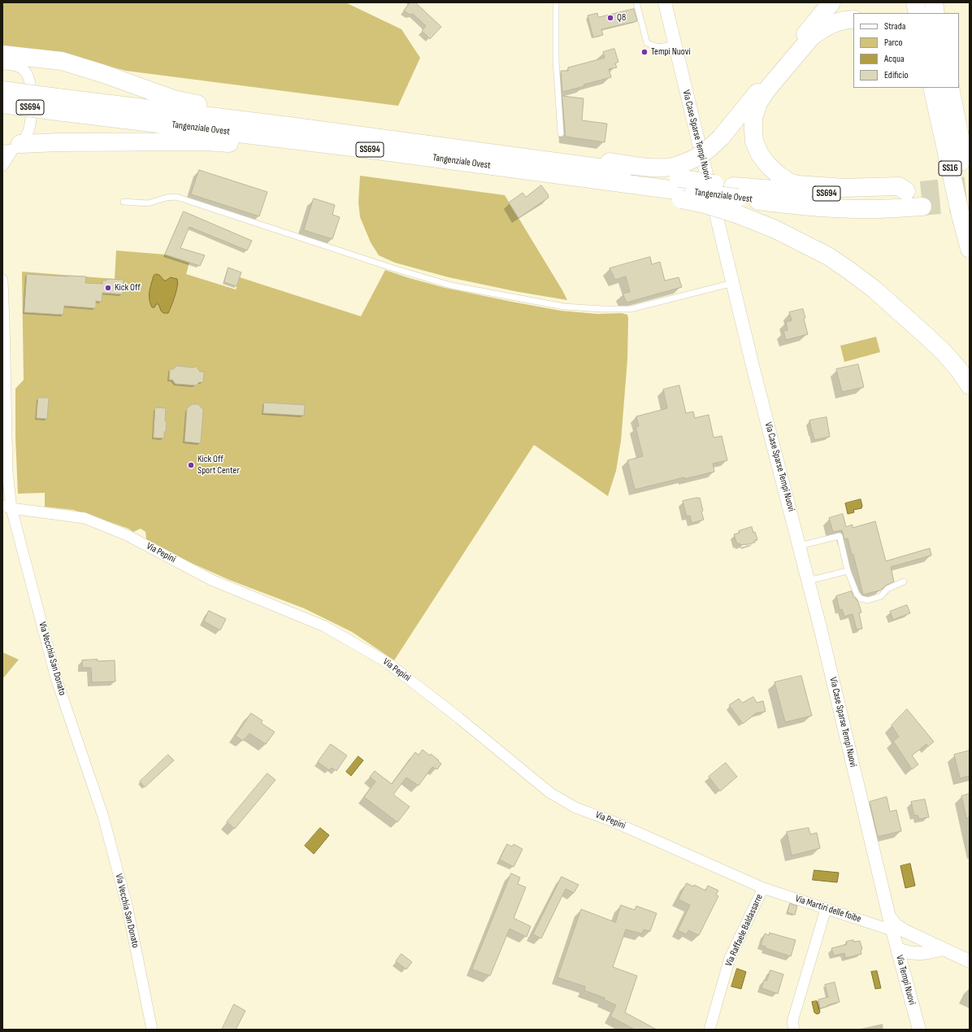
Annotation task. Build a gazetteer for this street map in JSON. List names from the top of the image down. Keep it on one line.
{"streets":{"highway":["SS694","Tangenziale Ovest","SS16"],"street":["Via Case Sparse Tempi Nuovi","Via Pepini","Via Vecchia San Donato","Via Martiri delle foibe","Via Raffaele Baldassarre","Via Tempi Nuovi"]},"crossings":[["Via Case Sparse Tempi Nuovi","Via Martiri delle foibe"],["Via Case Sparse Tempi Nuovi","Via Tempi Nuovi"],["Via Pepini","Via Vecchia San Donato"],["Via Pepini","Via Martiri delle foibe"],["Via Pepini","Via Raffaele Baldassarre"],["Via Martiri delle foibe","Via Raffaele Baldassarre"],["Via Martiri delle foibe","Via Tempi Nuovi"]],"places":["Q8","Tempi Nuovi","Kick Off","Kick Off Sport Center"],"legend":["Strada","Parco","Acqua","Edificio"]}
